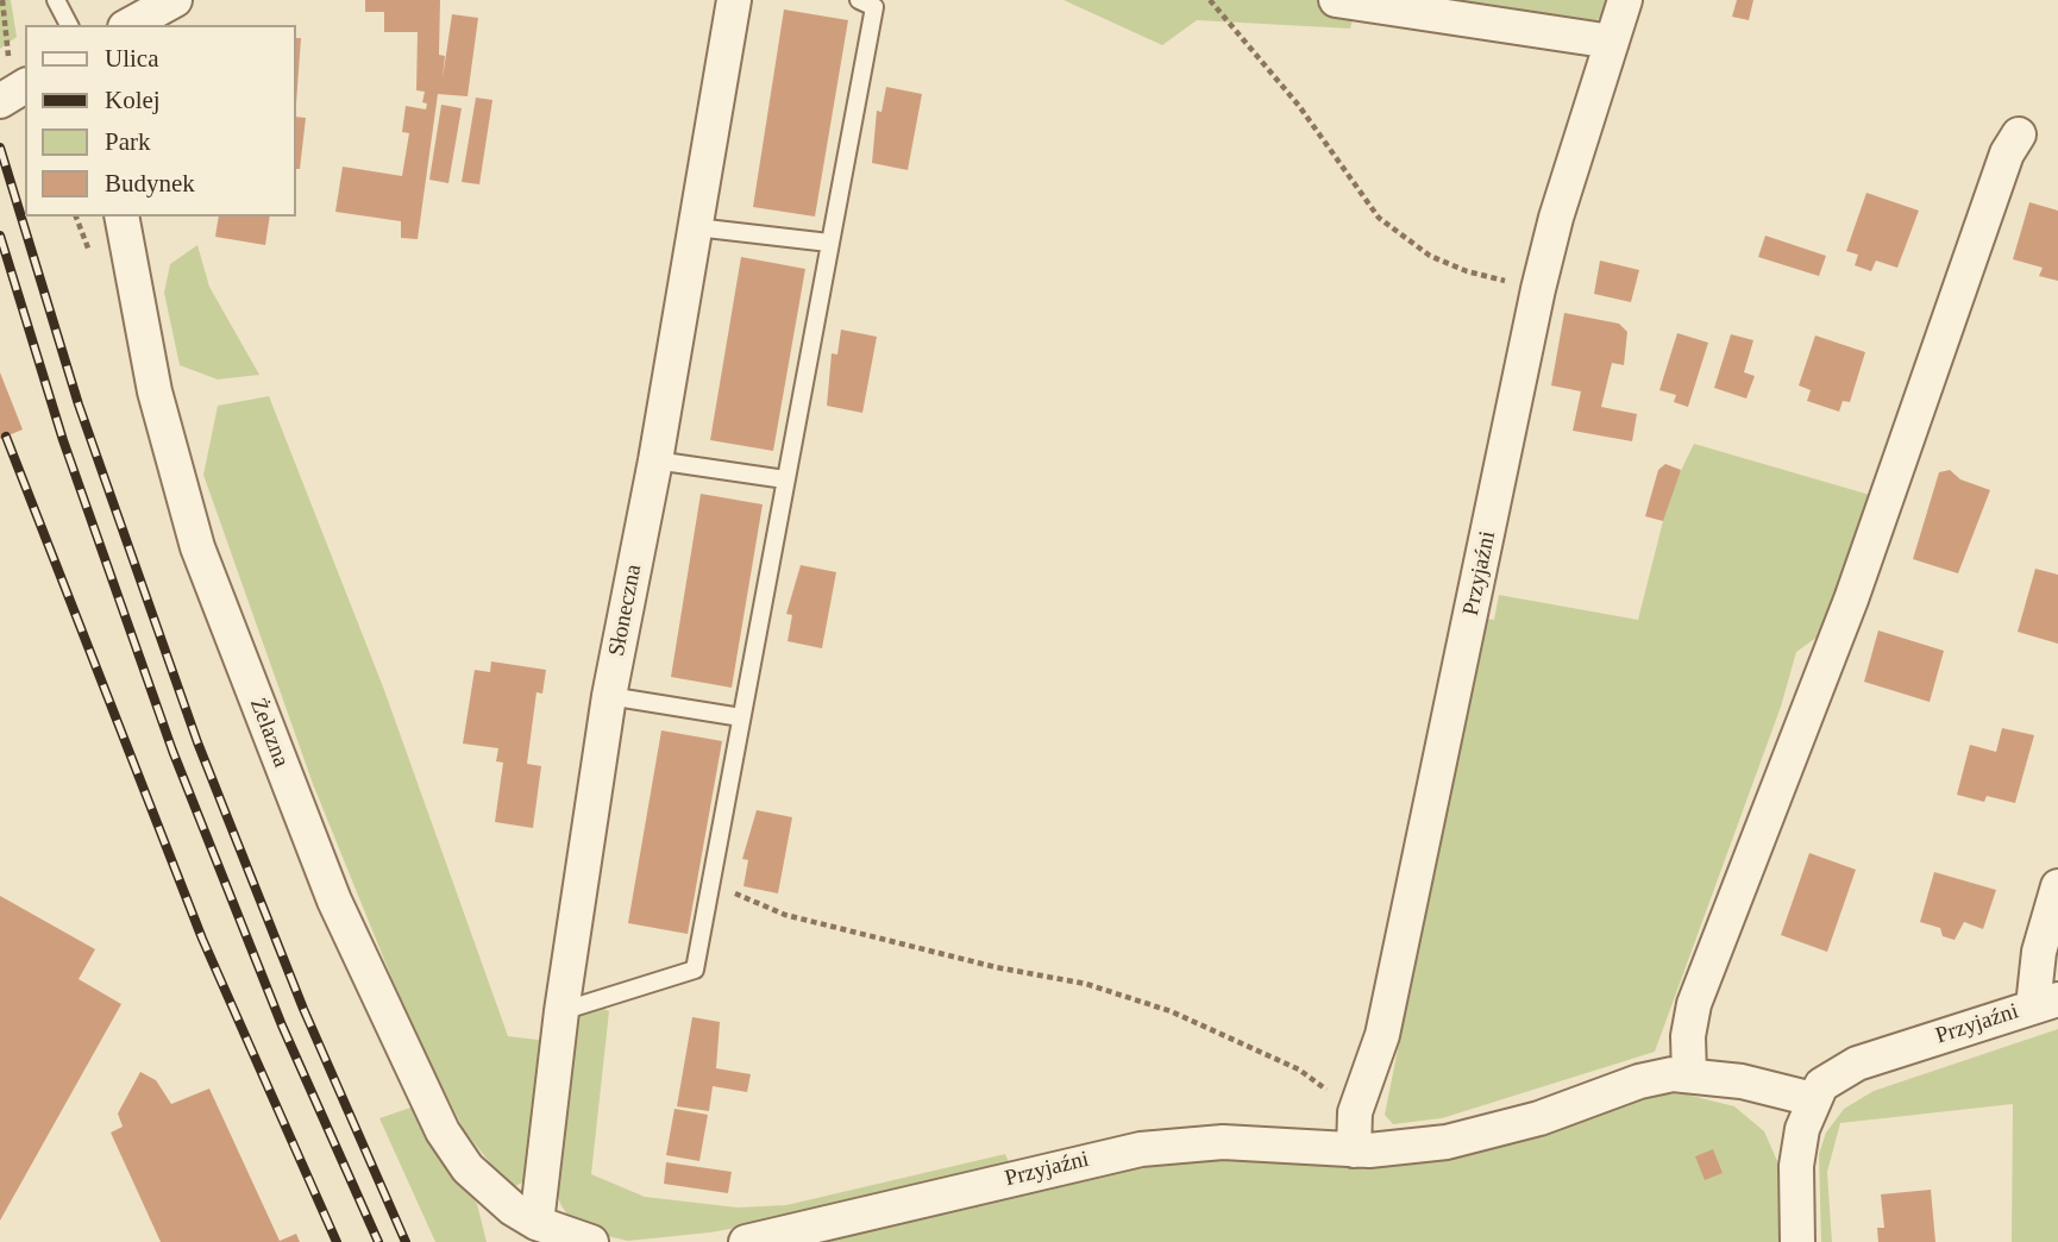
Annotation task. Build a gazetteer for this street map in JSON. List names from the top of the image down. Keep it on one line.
{"streets":{"street":["Przyjaźni","Słoneczna","Żelazna"]},"crossings":[["Słoneczna","Żelazna"]],"legend":["Ulica","Kolej","Park","Budynek"]}
